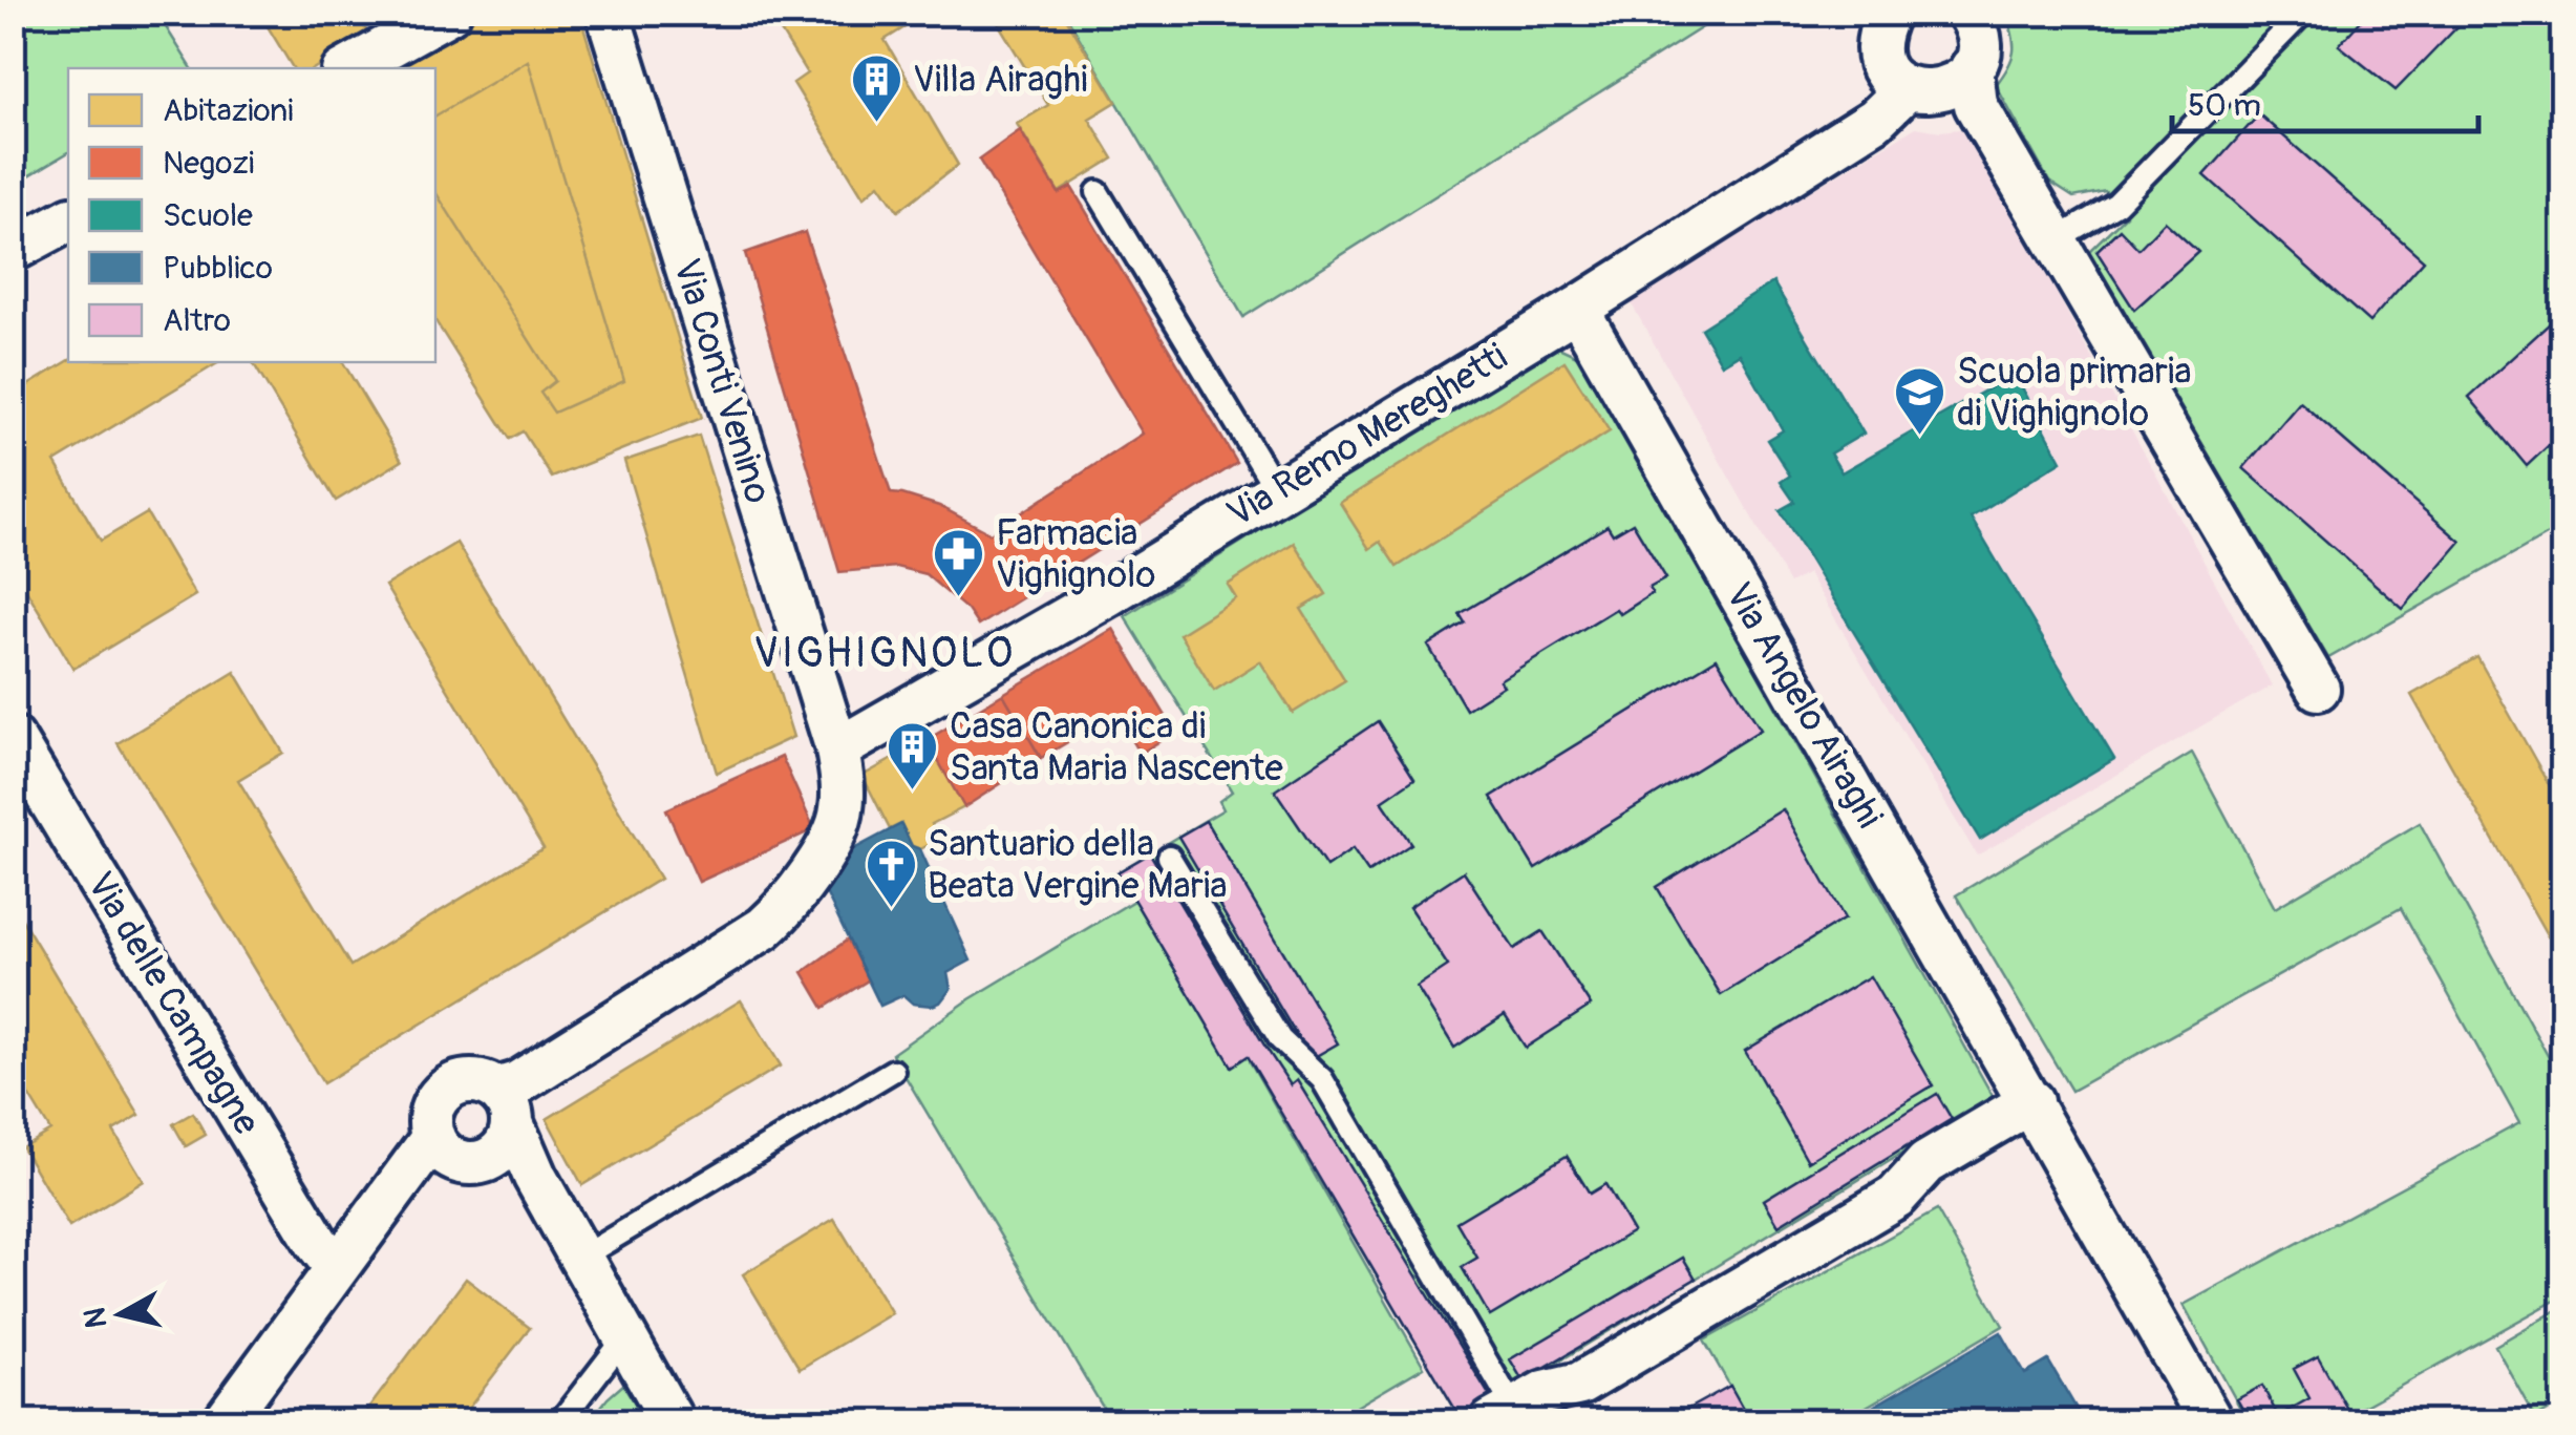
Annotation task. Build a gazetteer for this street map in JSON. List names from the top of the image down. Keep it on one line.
{"streets":{"street":["Via Conti Venino","Via Remo Mereghetti","Via Angelo Airaghi","Via delle Campagne"]},"crossings":[["Via Conti Venino","Via Remo Mereghetti"],["Via Remo Mereghetti","Via Angelo Airaghi"]],"districts":["VIGHIGNOLO"],"places":{"building":["Villa Airaghi","Casa Canonica di Santa Maria Nascente"],"school or university":["Scuola primaria di Vighignolo"],"pharmacy":["Farmacia Vighignolo"],"church":["Santuario della Beata Vergine Maria"]},"legend":["Abitazioni","Negozi","Scuole","Pubblico","Altro"],"scale_bar":"50 m","north":"left"}
